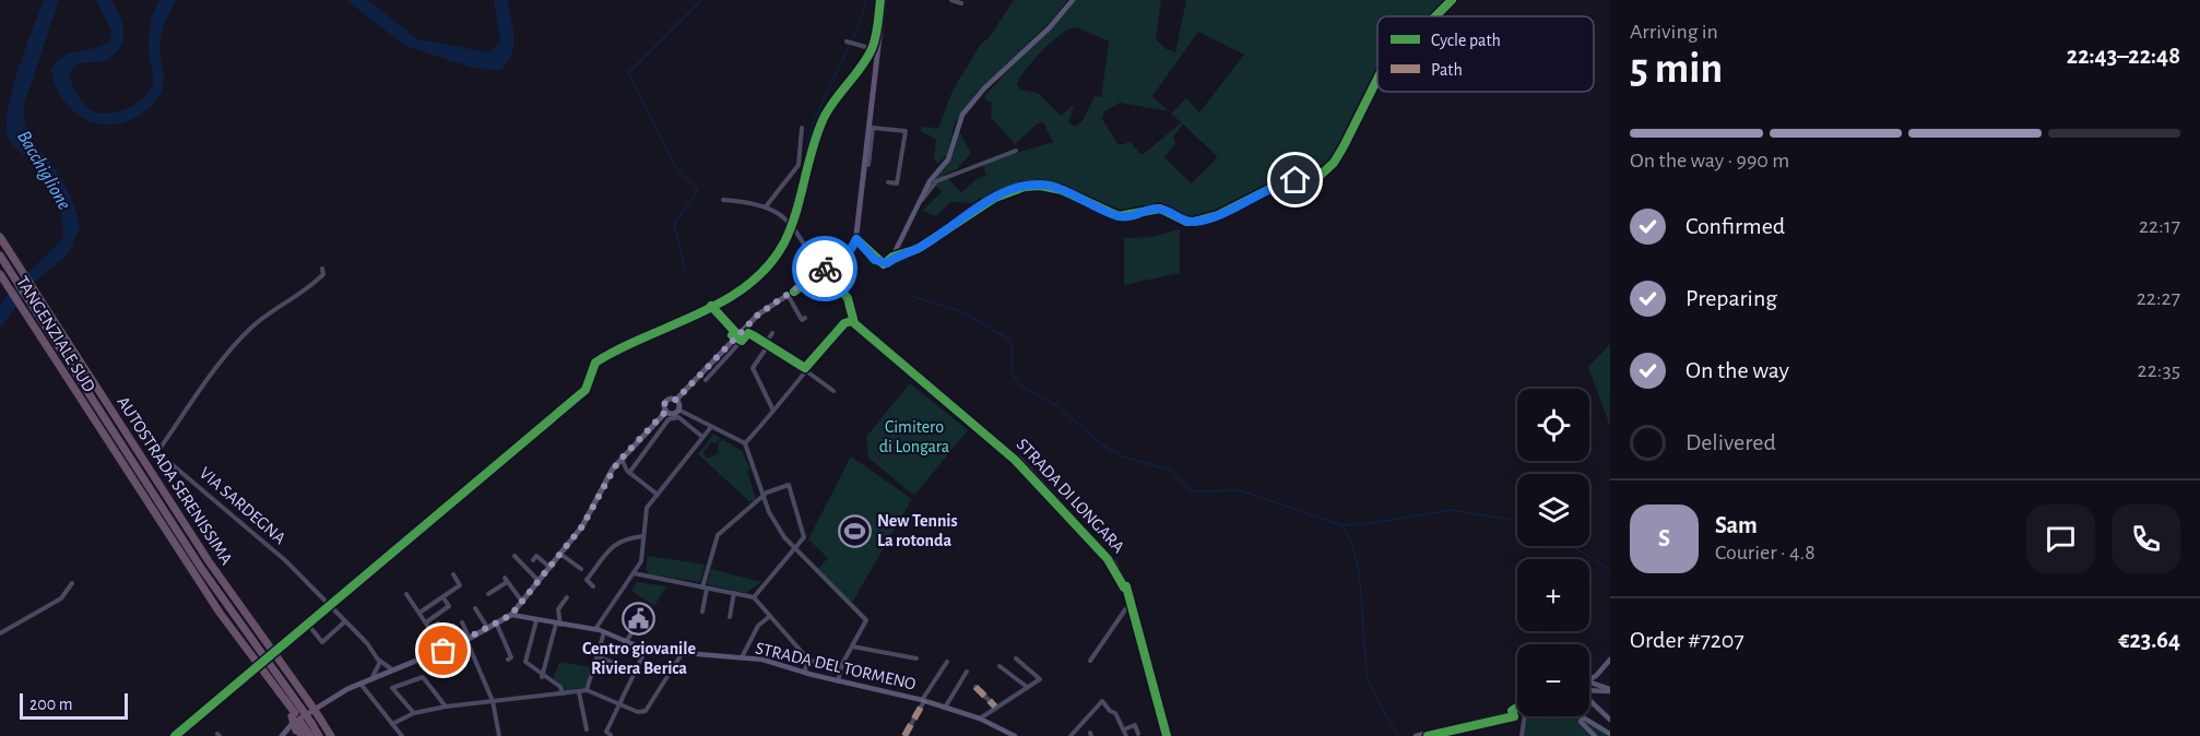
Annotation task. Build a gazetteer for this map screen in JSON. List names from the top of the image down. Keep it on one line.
{"streets":{"highway":["TANGENZIALE SUD","AUTOSTRADA SERENISSIMA"],"street":["STRADA DI LONGARA","VIA SARDEGNA","STRADA DEL TORMENO"]},"crossings":[["TANGENZIALE SUD","AUTOSTRADA SERENISSIMA"]],"water":["Bacchiglione"],"parks":["Cimitero di Longara"],"places":{"sports":["New Tennis La rotonda"],"public building":["Centro giovanile Riviera Berica"]},"legend":["Cycle path","Path"],"scale_bar":"200 m","page":{"heading":["5 min","Arriving in","22:43–22:48"],"panel":["Sam","Courier · 4.8","Order #7207","€23.64"],"bar":"On the way · 990 m","list":[["Confirmed","22:17"],["Preparing","22:27"],["On the way","22:35"],"Delivered"],"map_buttons":["+","−"],"round":"S","scale":"200 m"}}
